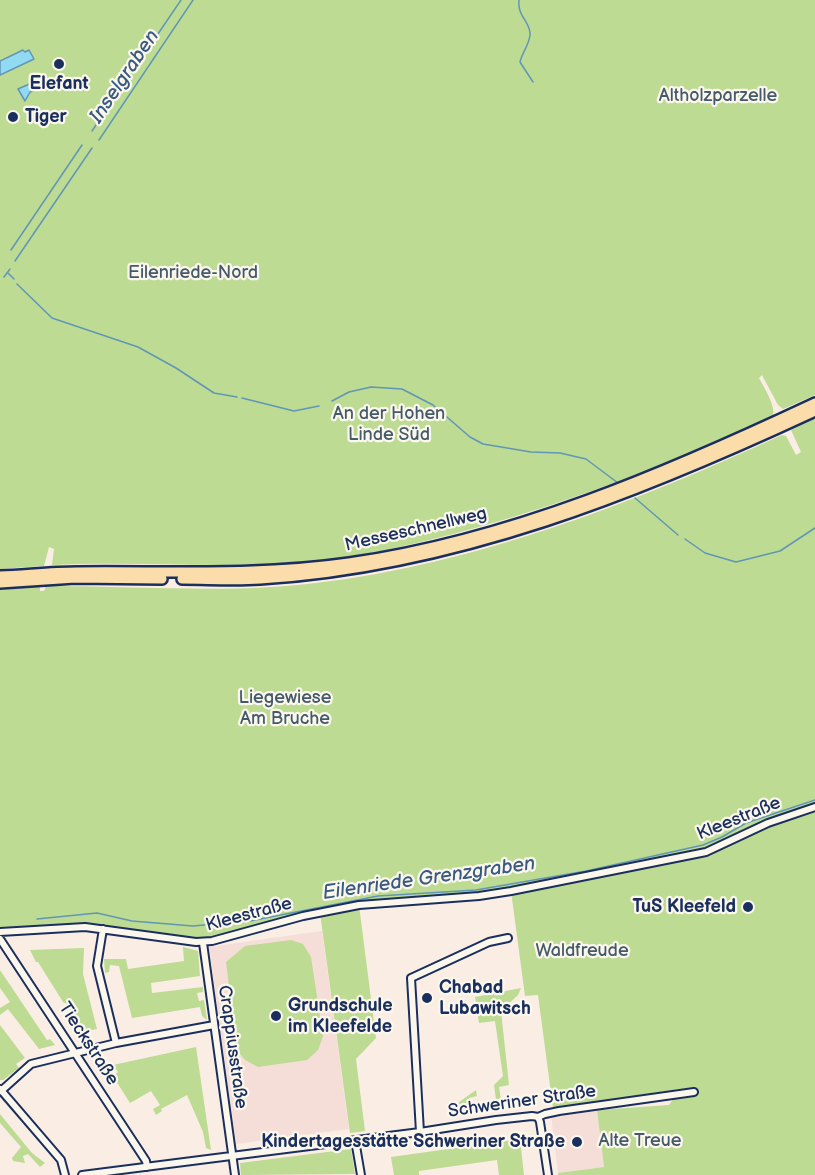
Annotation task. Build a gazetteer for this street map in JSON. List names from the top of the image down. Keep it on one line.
{"streets":{"highway":["Messeschnellweg"],"street":["Kleestraße","Tieckstraße","Crappiusstraße","Schweriner Straße"]},"crossings":[["Kleestraße","Crappiusstraße"],["Tieckstraße","Schweriner Straße"],["Crappiusstraße","Schweriner Straße"]],"water":["Inselgraben","Eilenriede Grenzgraben"],"parks":["Altholzparzelle","Eilenriede-Nord","An der Hohen Linde Süd","Liegewiese Am Bruche","Waldfreude","Alte Treue"],"places":["Elefant","Tiger","TuS Kleefeld","Chabad Lubawitsch","Grundschule im Kleefelde","Kindertagesstätte Schweriner Straße"]}
